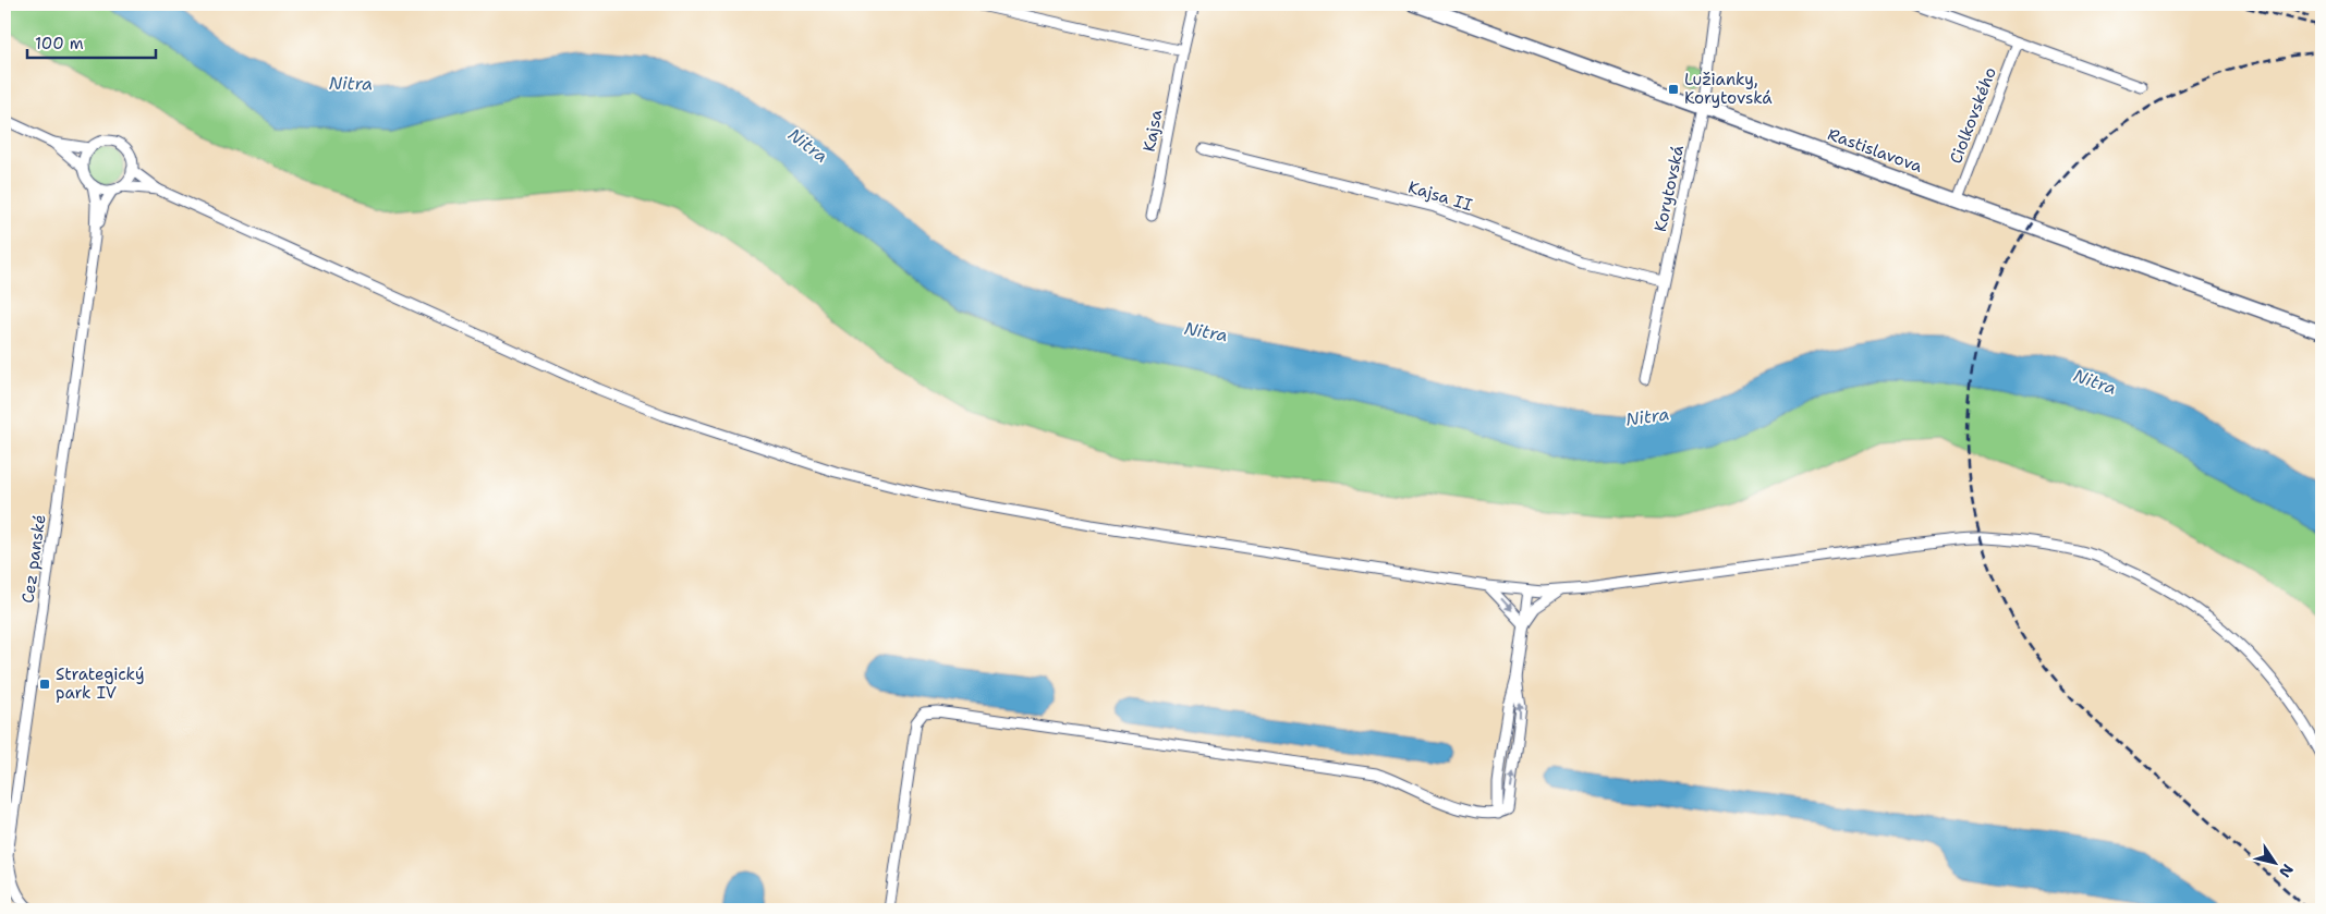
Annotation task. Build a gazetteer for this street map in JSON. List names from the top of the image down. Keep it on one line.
{"streets":{"street":["Ciolkovského","Kajsa","Rastislavova","Korytovská","Kajsa II","Cez panské"]},"crossings":[["Ciolkovského","Rastislavova"],["Rastislavova","Korytovská"],["Korytovská","Kajsa II"]],"water":["Nitra"],"places":{"transit":["Lužianky, Korytovská","Strategický park IV"]},"scale_bar":"100 m","north":"bottom right"}
